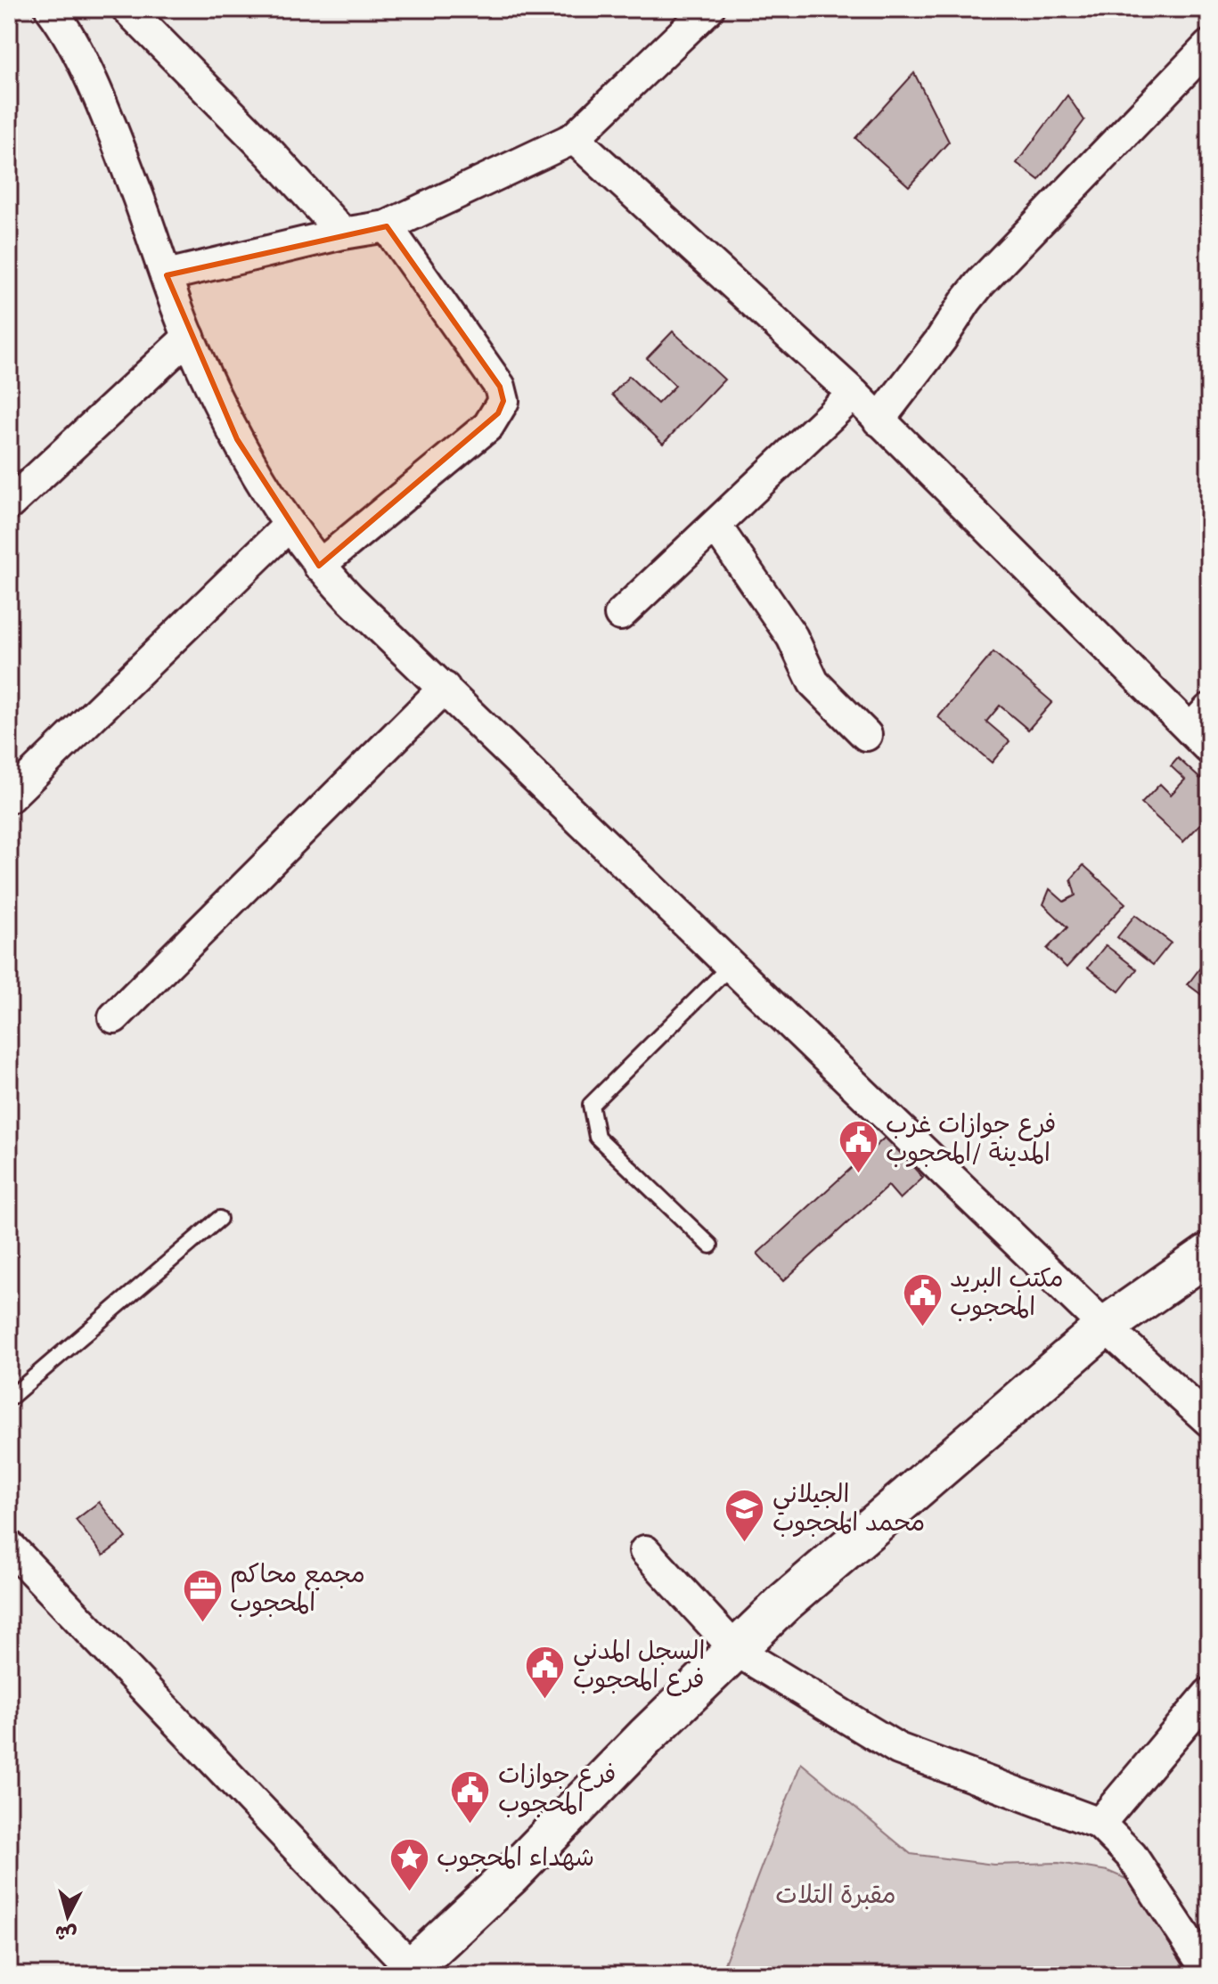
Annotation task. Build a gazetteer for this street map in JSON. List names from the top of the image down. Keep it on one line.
{"parks":["مقبرة التلات"],"places":{"public building":["فرع جوازات غرب المدينة /المحجوب","مكتب البريد المحجوب","السجل المدني فرع المحجوب","فرع جوازات المحجوب"],"school or university":["الجيلاني محمد المحجوب"],"office":["مجمع محاكم المحجوب"],"place":["شهداء المحجوب"]},"north":"bottom"}
